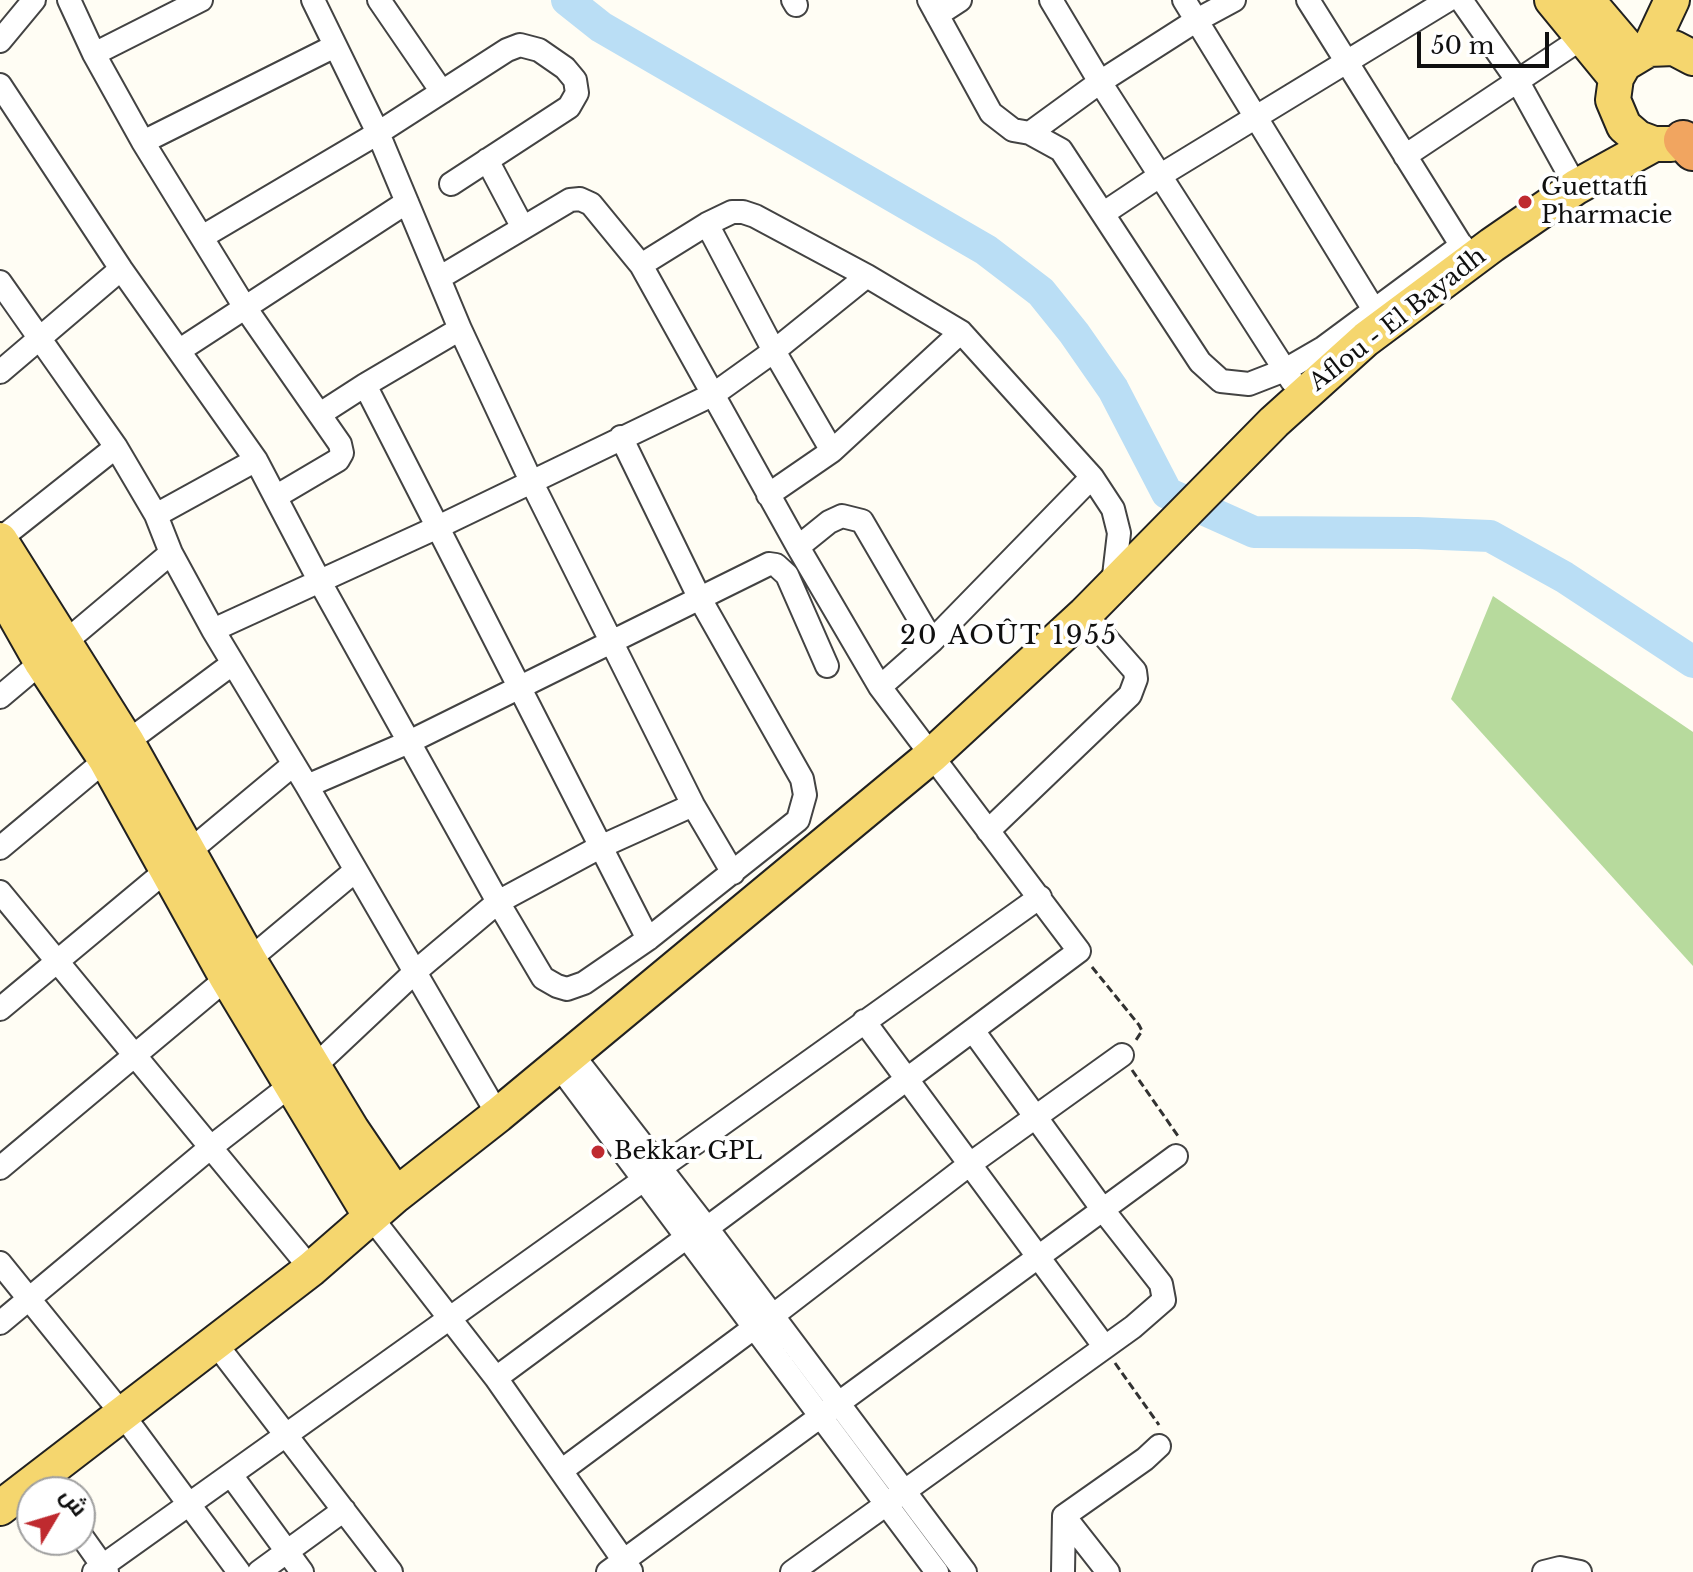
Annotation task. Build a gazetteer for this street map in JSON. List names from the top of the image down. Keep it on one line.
{"streets":{"main road":["Aflou - El Bayadh"]},"districts":["20 AOÛT 1955"],"places":["Guettatfi Pharmacie","Bekkar GPL"],"scale_bar":"50 m","north":"top right"}
